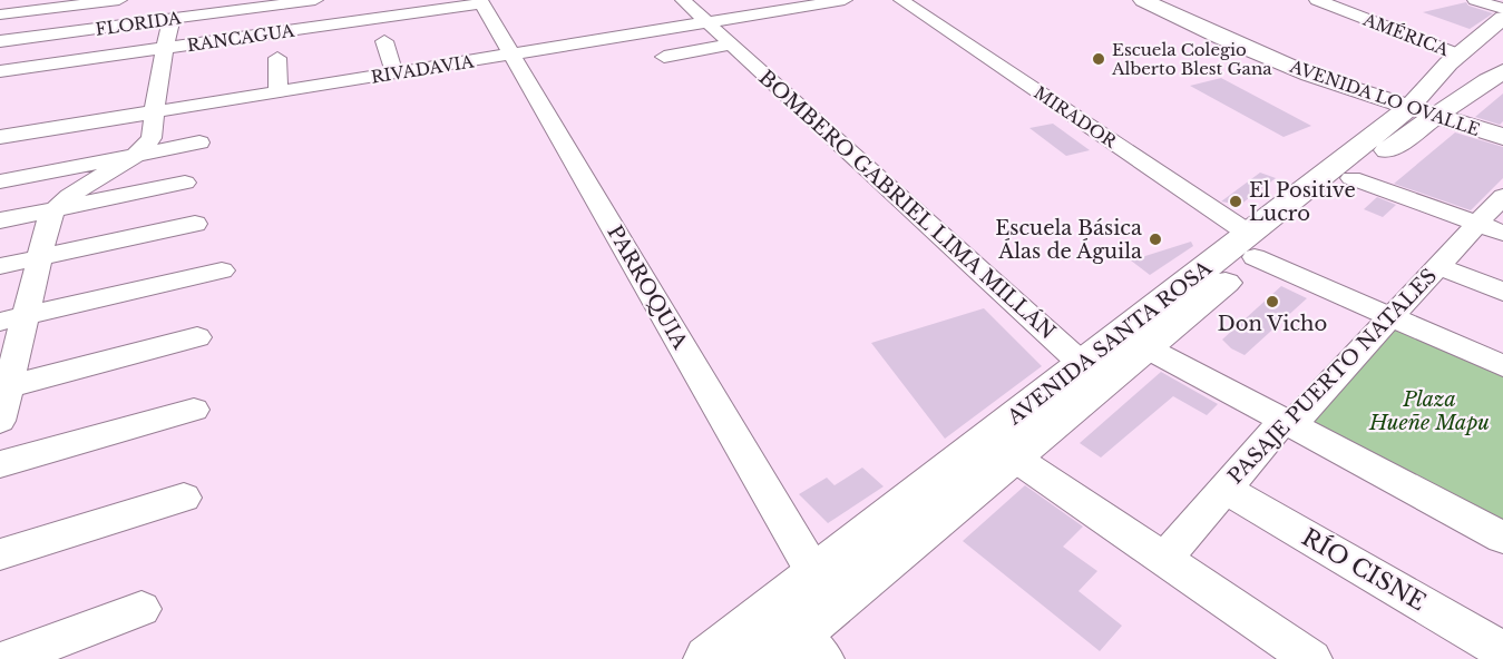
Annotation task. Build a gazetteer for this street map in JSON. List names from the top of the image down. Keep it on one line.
{"streets":{"main road":["AVENIDA LO OVALLE","AVENIDA SANTA ROSA"],"street":["FLORIDA","AMÉRICA","RANCAGUA","RIVADAVIA","MIRADOR","BOMBERO GABRIEL LIMA MILLÁN","PARROQUIA","PASAJE PUERTO NATALES","RÍO CISNE"]},"crossings":[["AMÉRICA","AVENIDA SANTA ROSA"],["RANCAGUA","PARROQUIA"],["RIVADAVIA","BOMBERO GABRIEL LIMA MILLÁN"],["RIVADAVIA","PARROQUIA"],["AVENIDA LO OVALLE","AVENIDA SANTA ROSA"],["MIRADOR","AVENIDA SANTA ROSA"],["MIRADOR","PASAJE PUERTO NATALES"],["BOMBERO GABRIEL LIMA MILLÁN","AVENIDA SANTA ROSA"],["PARROQUIA","AVENIDA SANTA ROSA"],["PASAJE PUERTO NATALES","RÍO CISNE"]],"parks":["Plaza Hueñe Mapu"],"places":["Escuela Colegio Alberto Blest Gana","El Positive Lucro","Escuela Básica Álas de Águila","Don Vicho"]}
